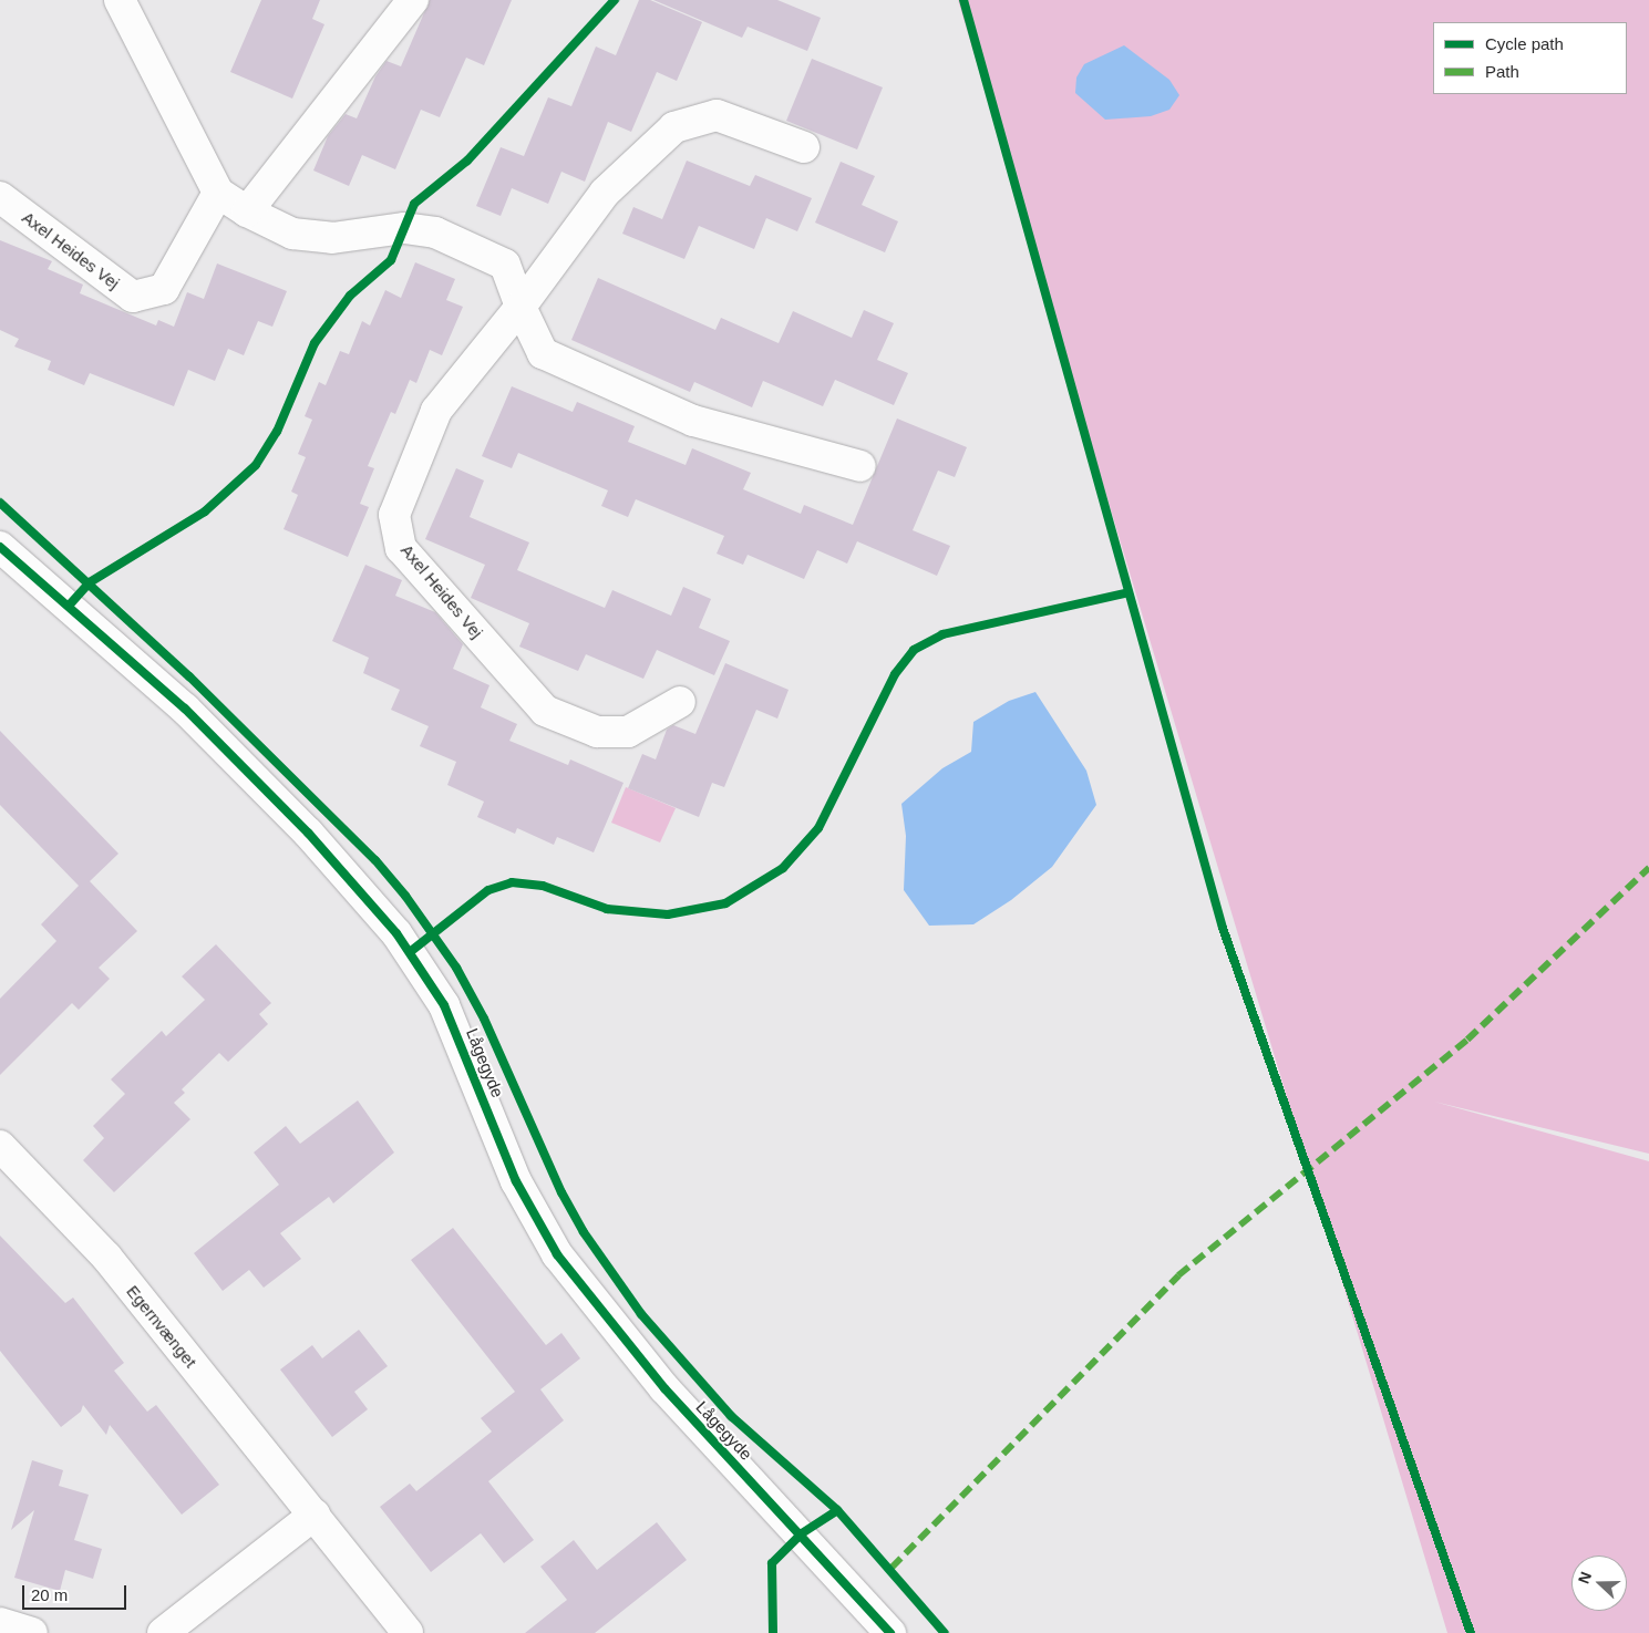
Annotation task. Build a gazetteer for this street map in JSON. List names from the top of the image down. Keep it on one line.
{"streets":{"street":["Axel Heides Vej","Lågegyde","Egernvænget"]},"legend":["Cycle path","Path"],"scale_bar":"20 m","north":"left"}
